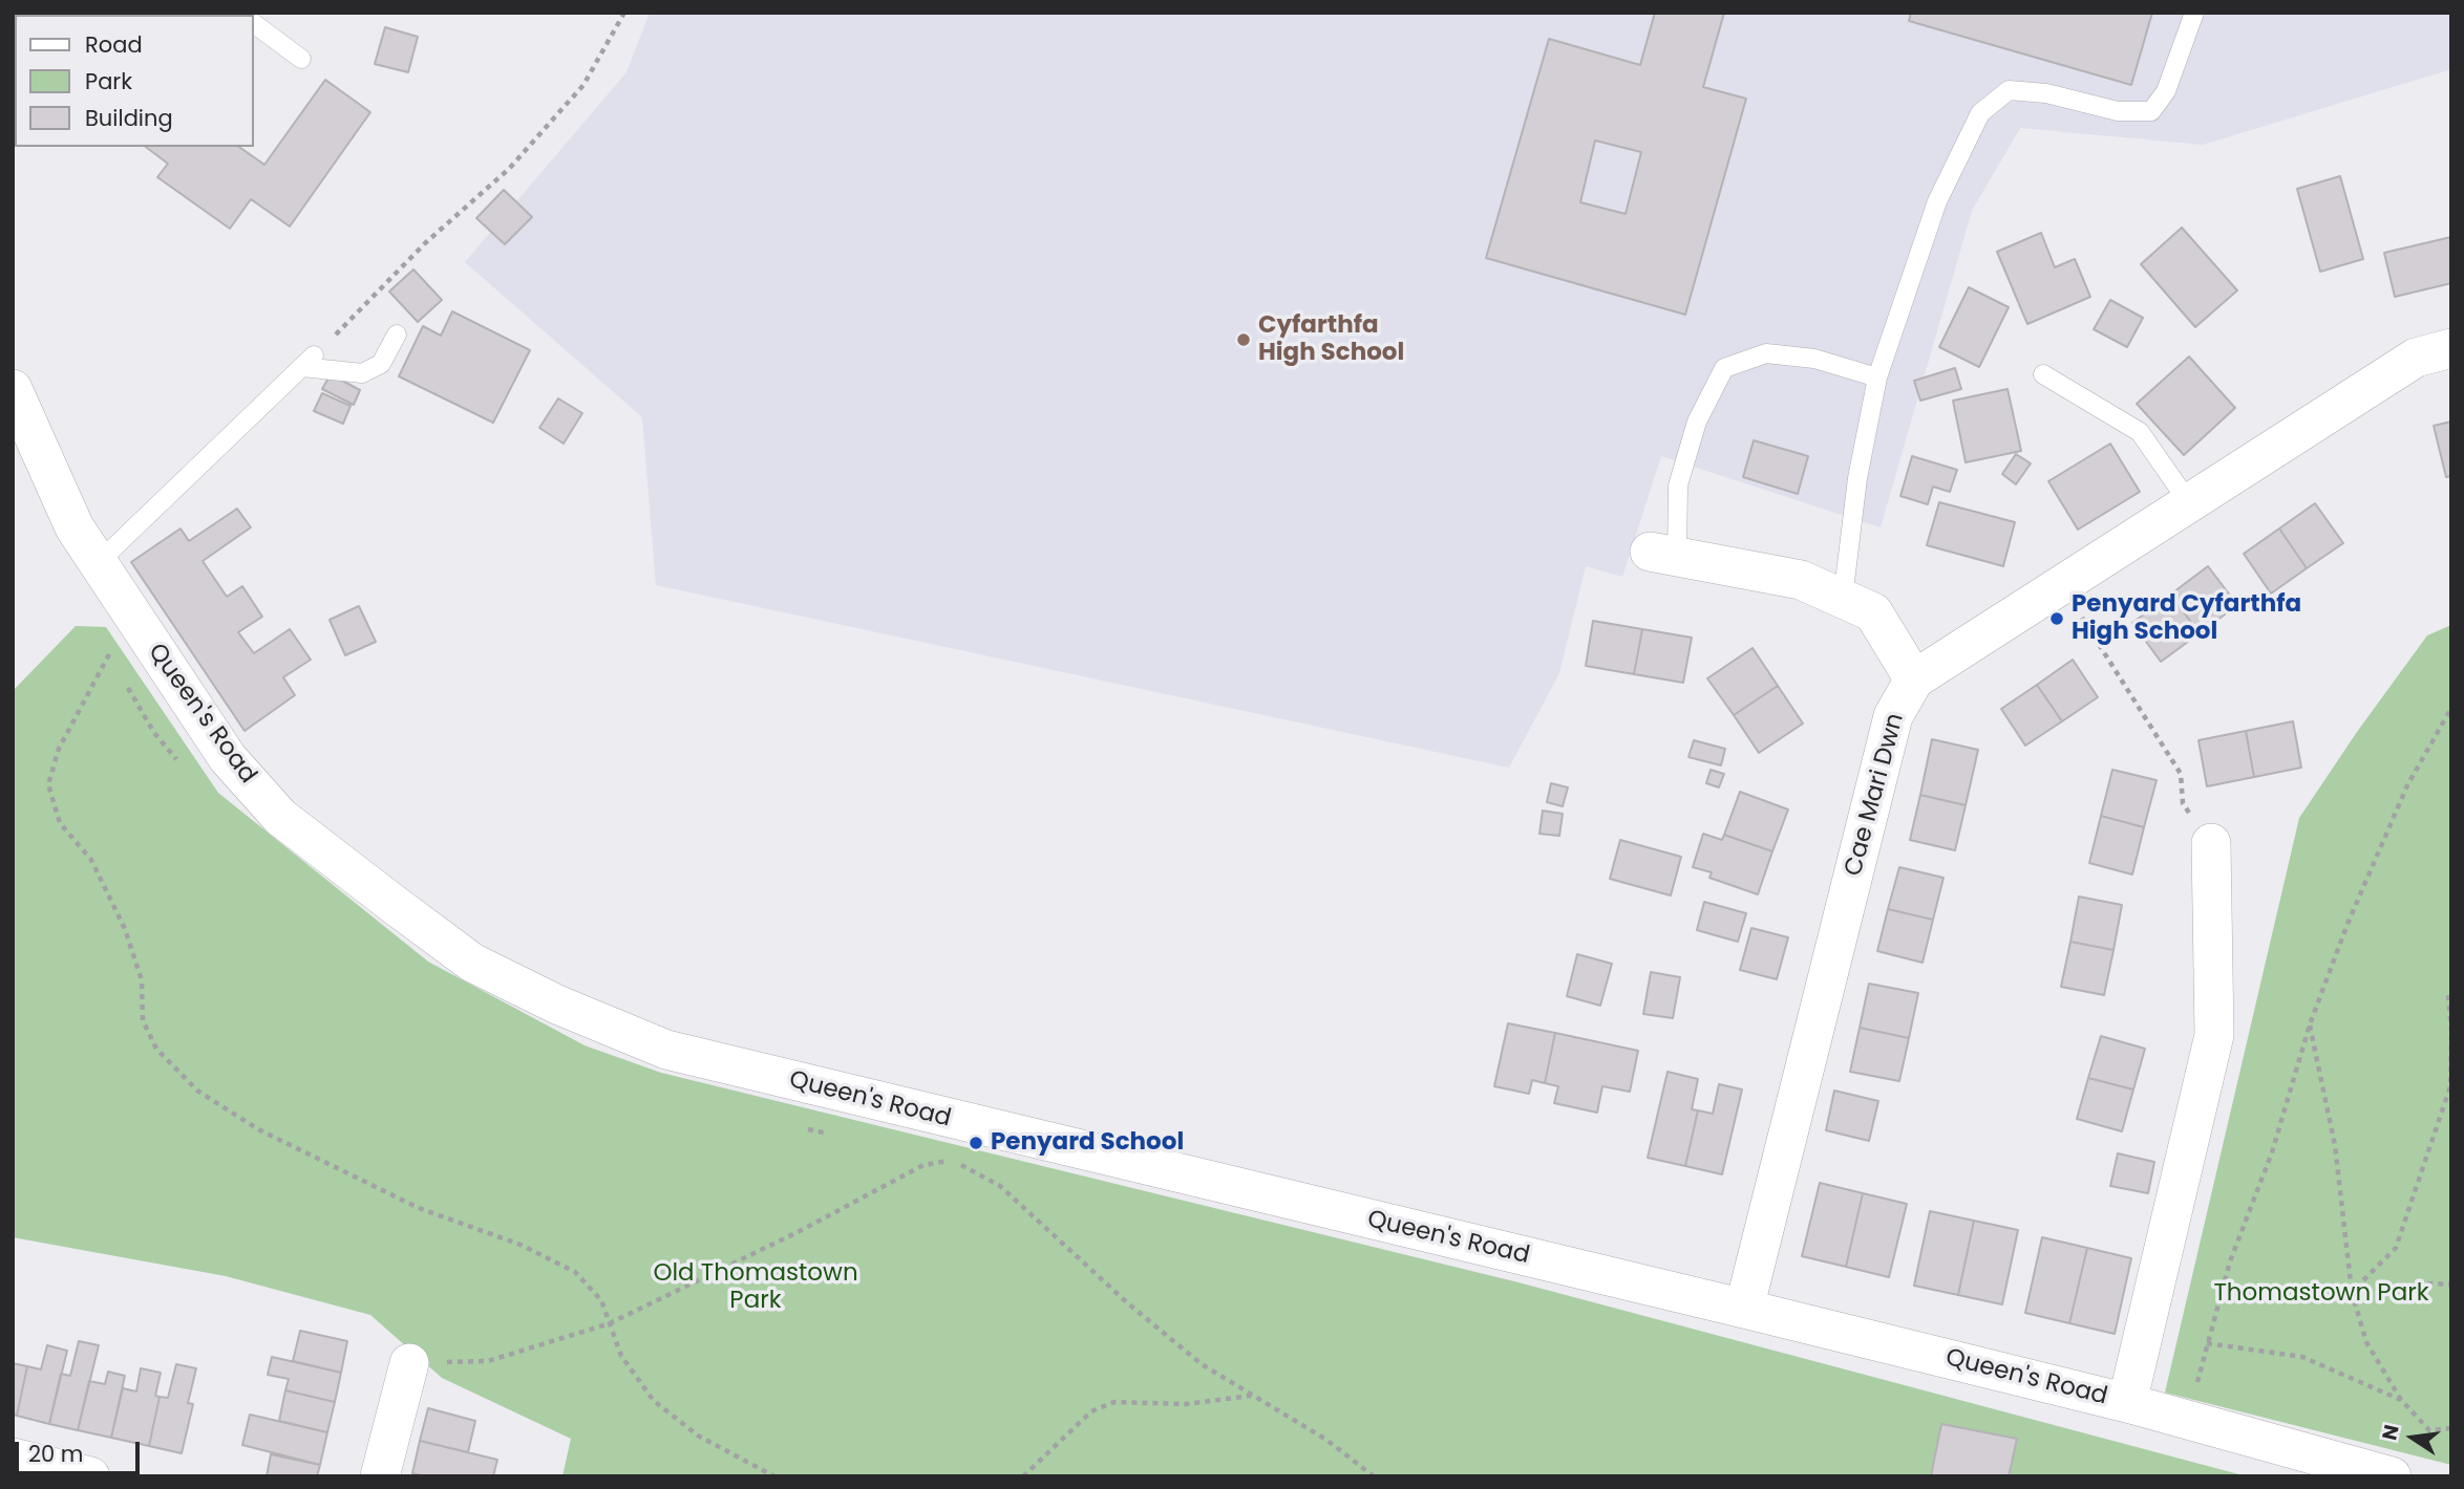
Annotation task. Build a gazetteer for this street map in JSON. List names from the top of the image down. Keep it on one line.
{"streets":{"street":["Queen's Road","Cae Mari Dwn"]},"crossings":[["Queen's Road","Cae Mari Dwn"]],"parks":["Old Thomastown Park","Thomastown Park"],"places":["Cyfarthfa High School","Penyard Cyfarthfa High School","Penyard School"],"legend":["Road","Park","Building"],"scale_bar":"20 m","north":"left"}
